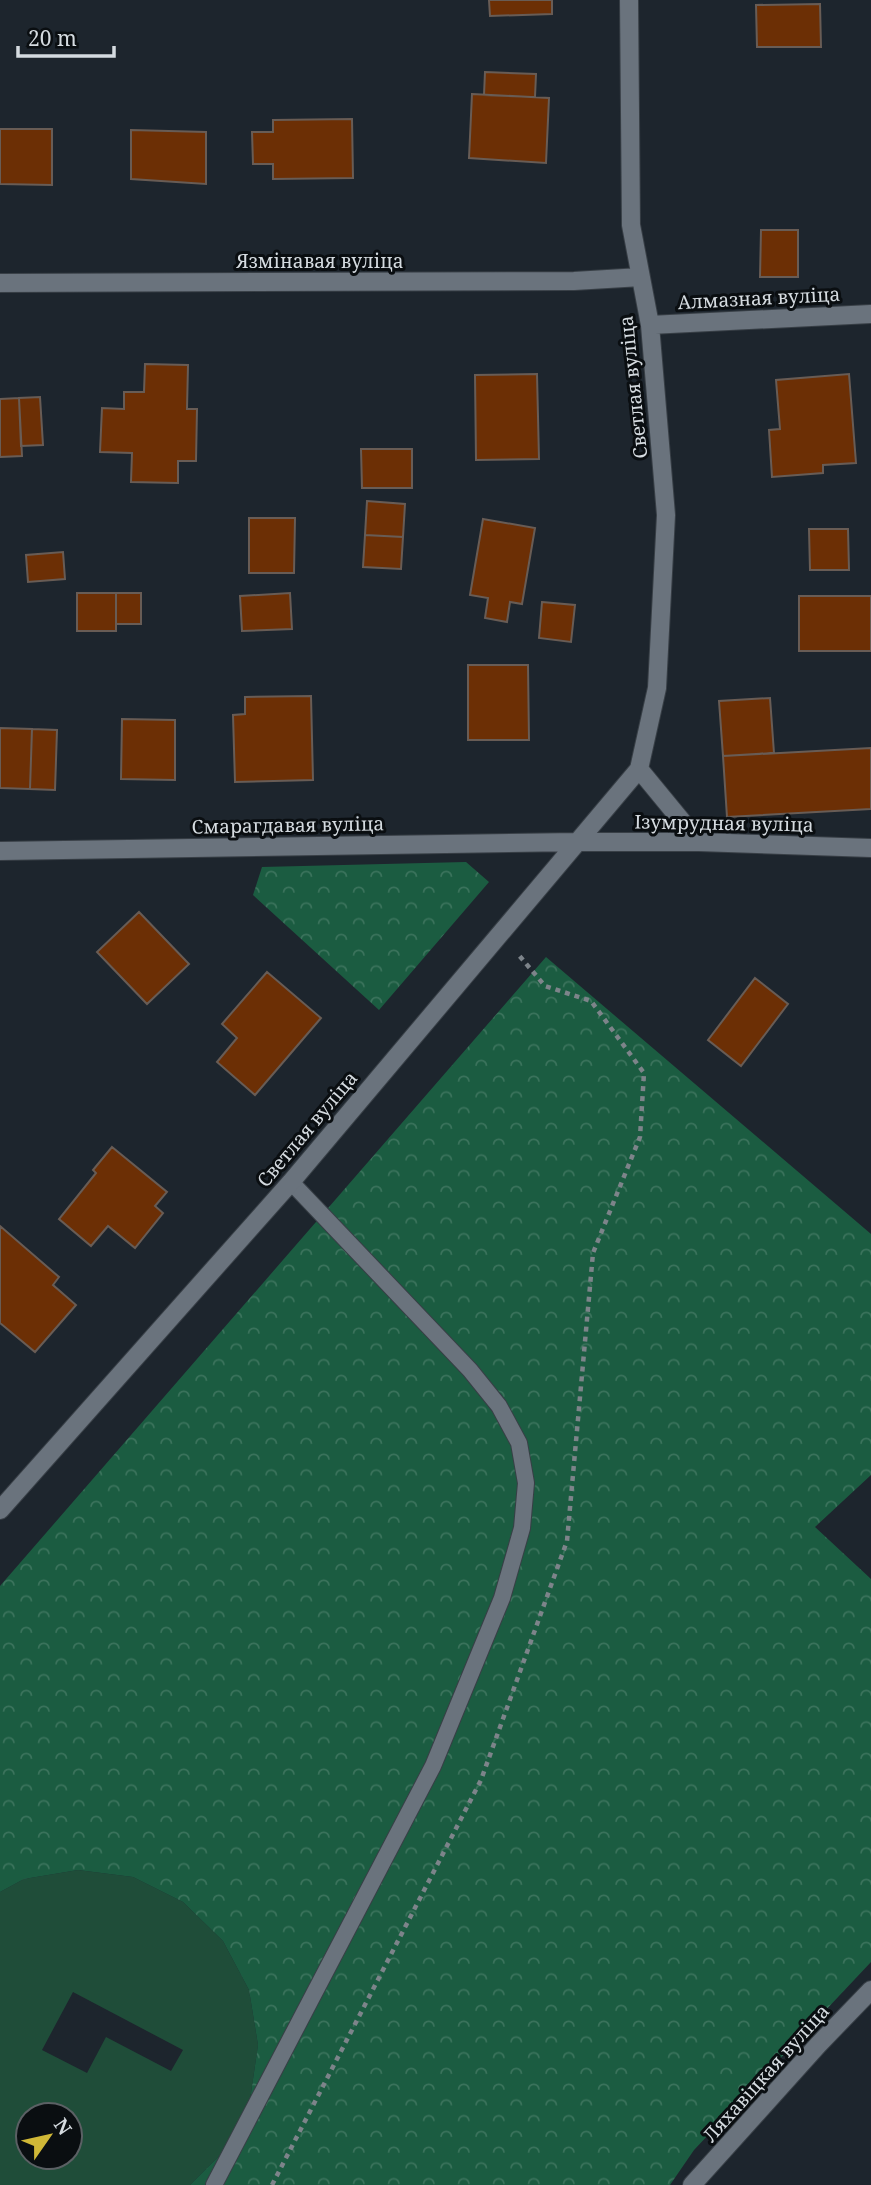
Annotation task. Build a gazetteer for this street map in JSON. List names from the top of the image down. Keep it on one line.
{"streets":{"street":["Язмінавая вуліца","Алмазная вуліца","Светлая вуліца","Ізумрудная вуліца","Смарагдавая вуліца","Ляхавіцкая вуліца"]},"crossings":[["Язмінавая вуліца","Светлая вуліца"],["Алмазная вуліца","Светлая вуліца"],["Светлая вуліца","Ізумрудная вуліца"],["Светлая вуліца","Смарагдавая вуліца"],["Ізумрудная вуліца","Смарагдавая вуліца"]],"scale_bar":"20 m","north":"top right"}
